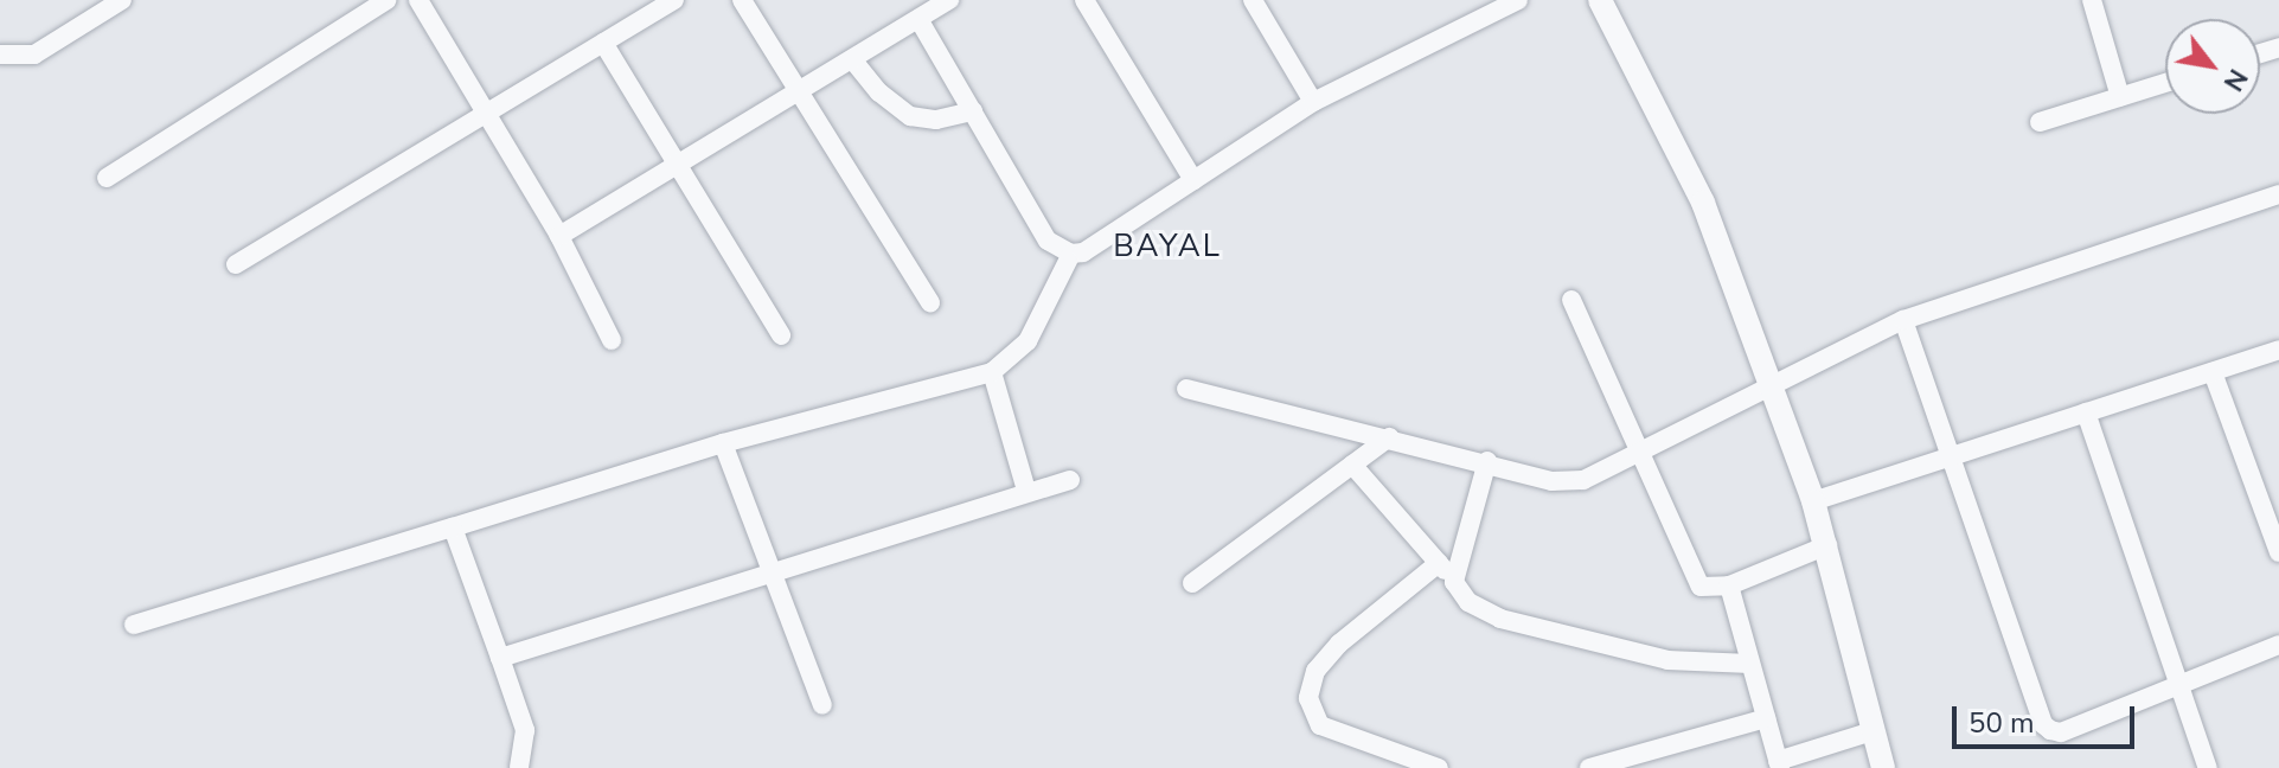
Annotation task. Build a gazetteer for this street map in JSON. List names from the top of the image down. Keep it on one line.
{"districts":["BAYAL"],"scale_bar":"50 m","north":"bottom right"}
